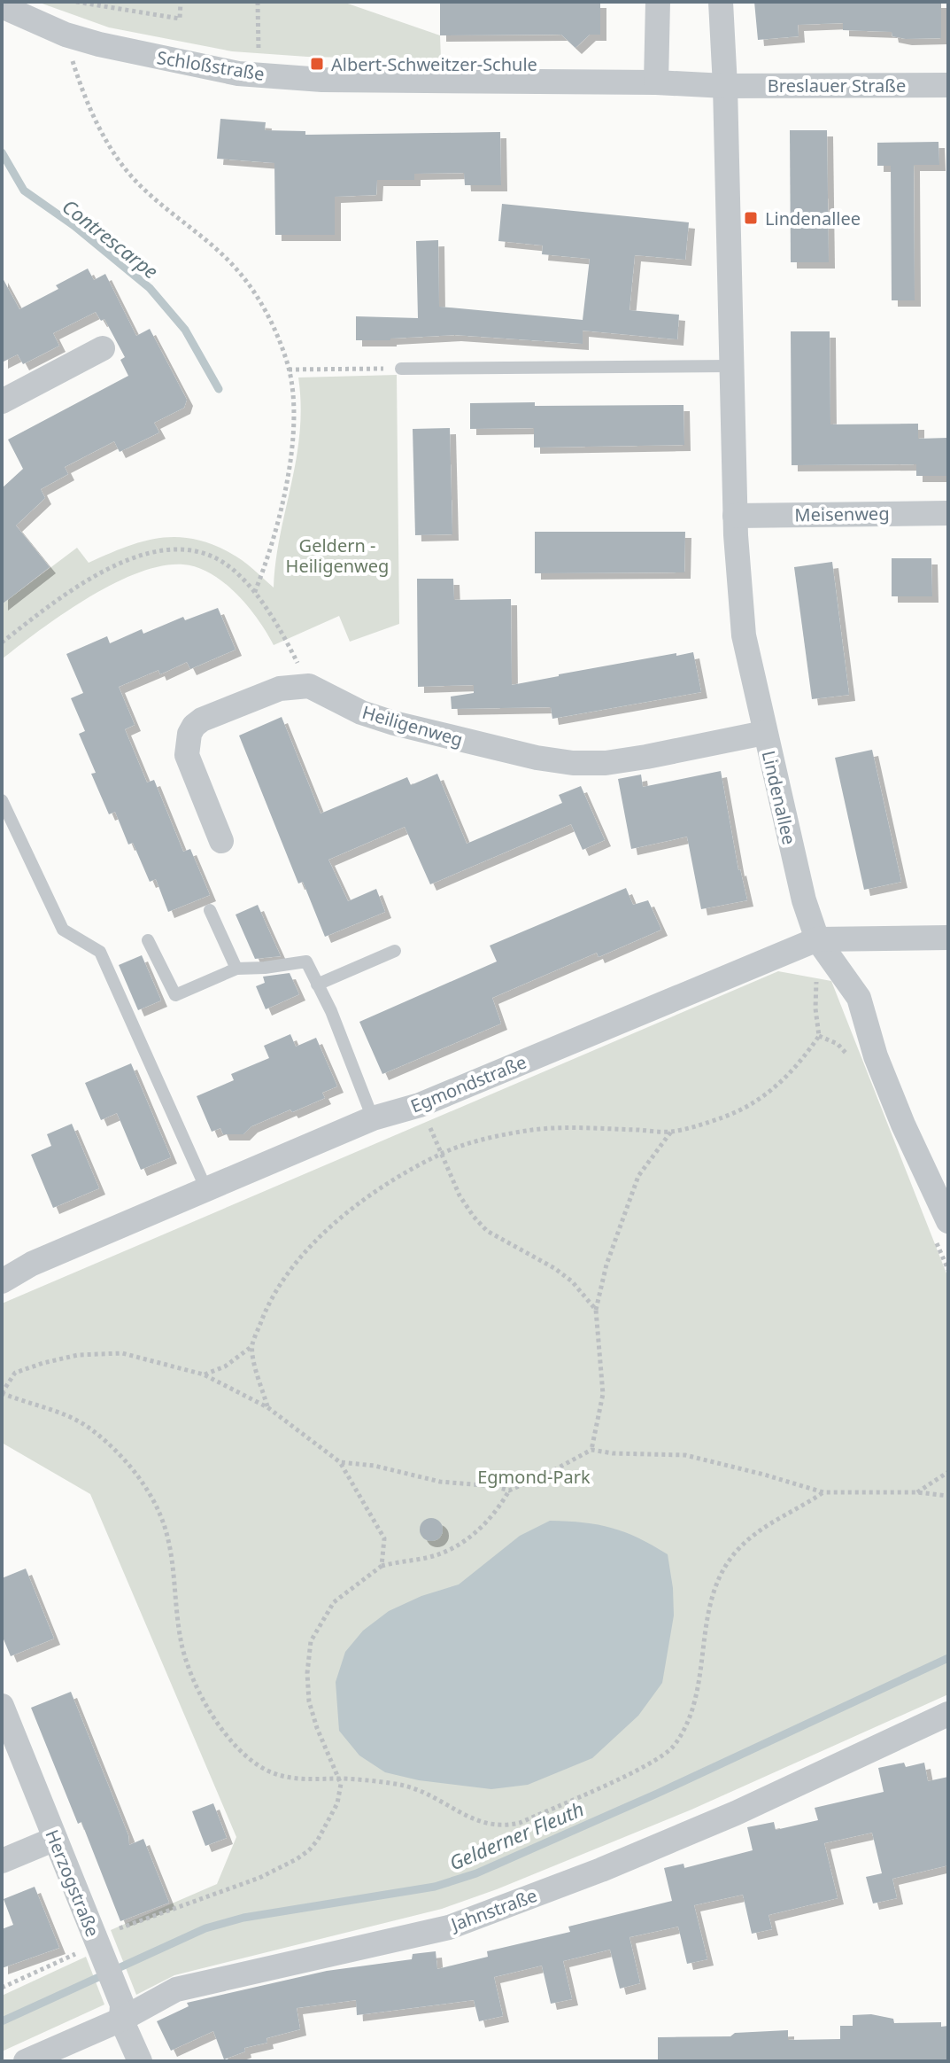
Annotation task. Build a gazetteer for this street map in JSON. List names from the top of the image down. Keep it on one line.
{"streets":{"street":["Schloßstraße","Breslauer Straße","Meisenweg","Heiligenweg","Lindenallee","Egmondstraße","Herzogstraße","Jahnstraße"]},"crossings":[["Schloßstraße","Breslauer Straße"],["Schloßstraße","Lindenallee"],["Breslauer Straße","Lindenallee"],["Meisenweg","Lindenallee"],["Heiligenweg","Lindenallee"],["Lindenallee","Egmondstraße"],["Herzogstraße","Jahnstraße"]],"water":["Contrescarpe","Gelderner Fleuth"],"parks":["Geldern - Heiligenweg","Egmond-Park"],"places":{"transit":["Albert-Schweitzer-Schule","Lindenallee"]}}
